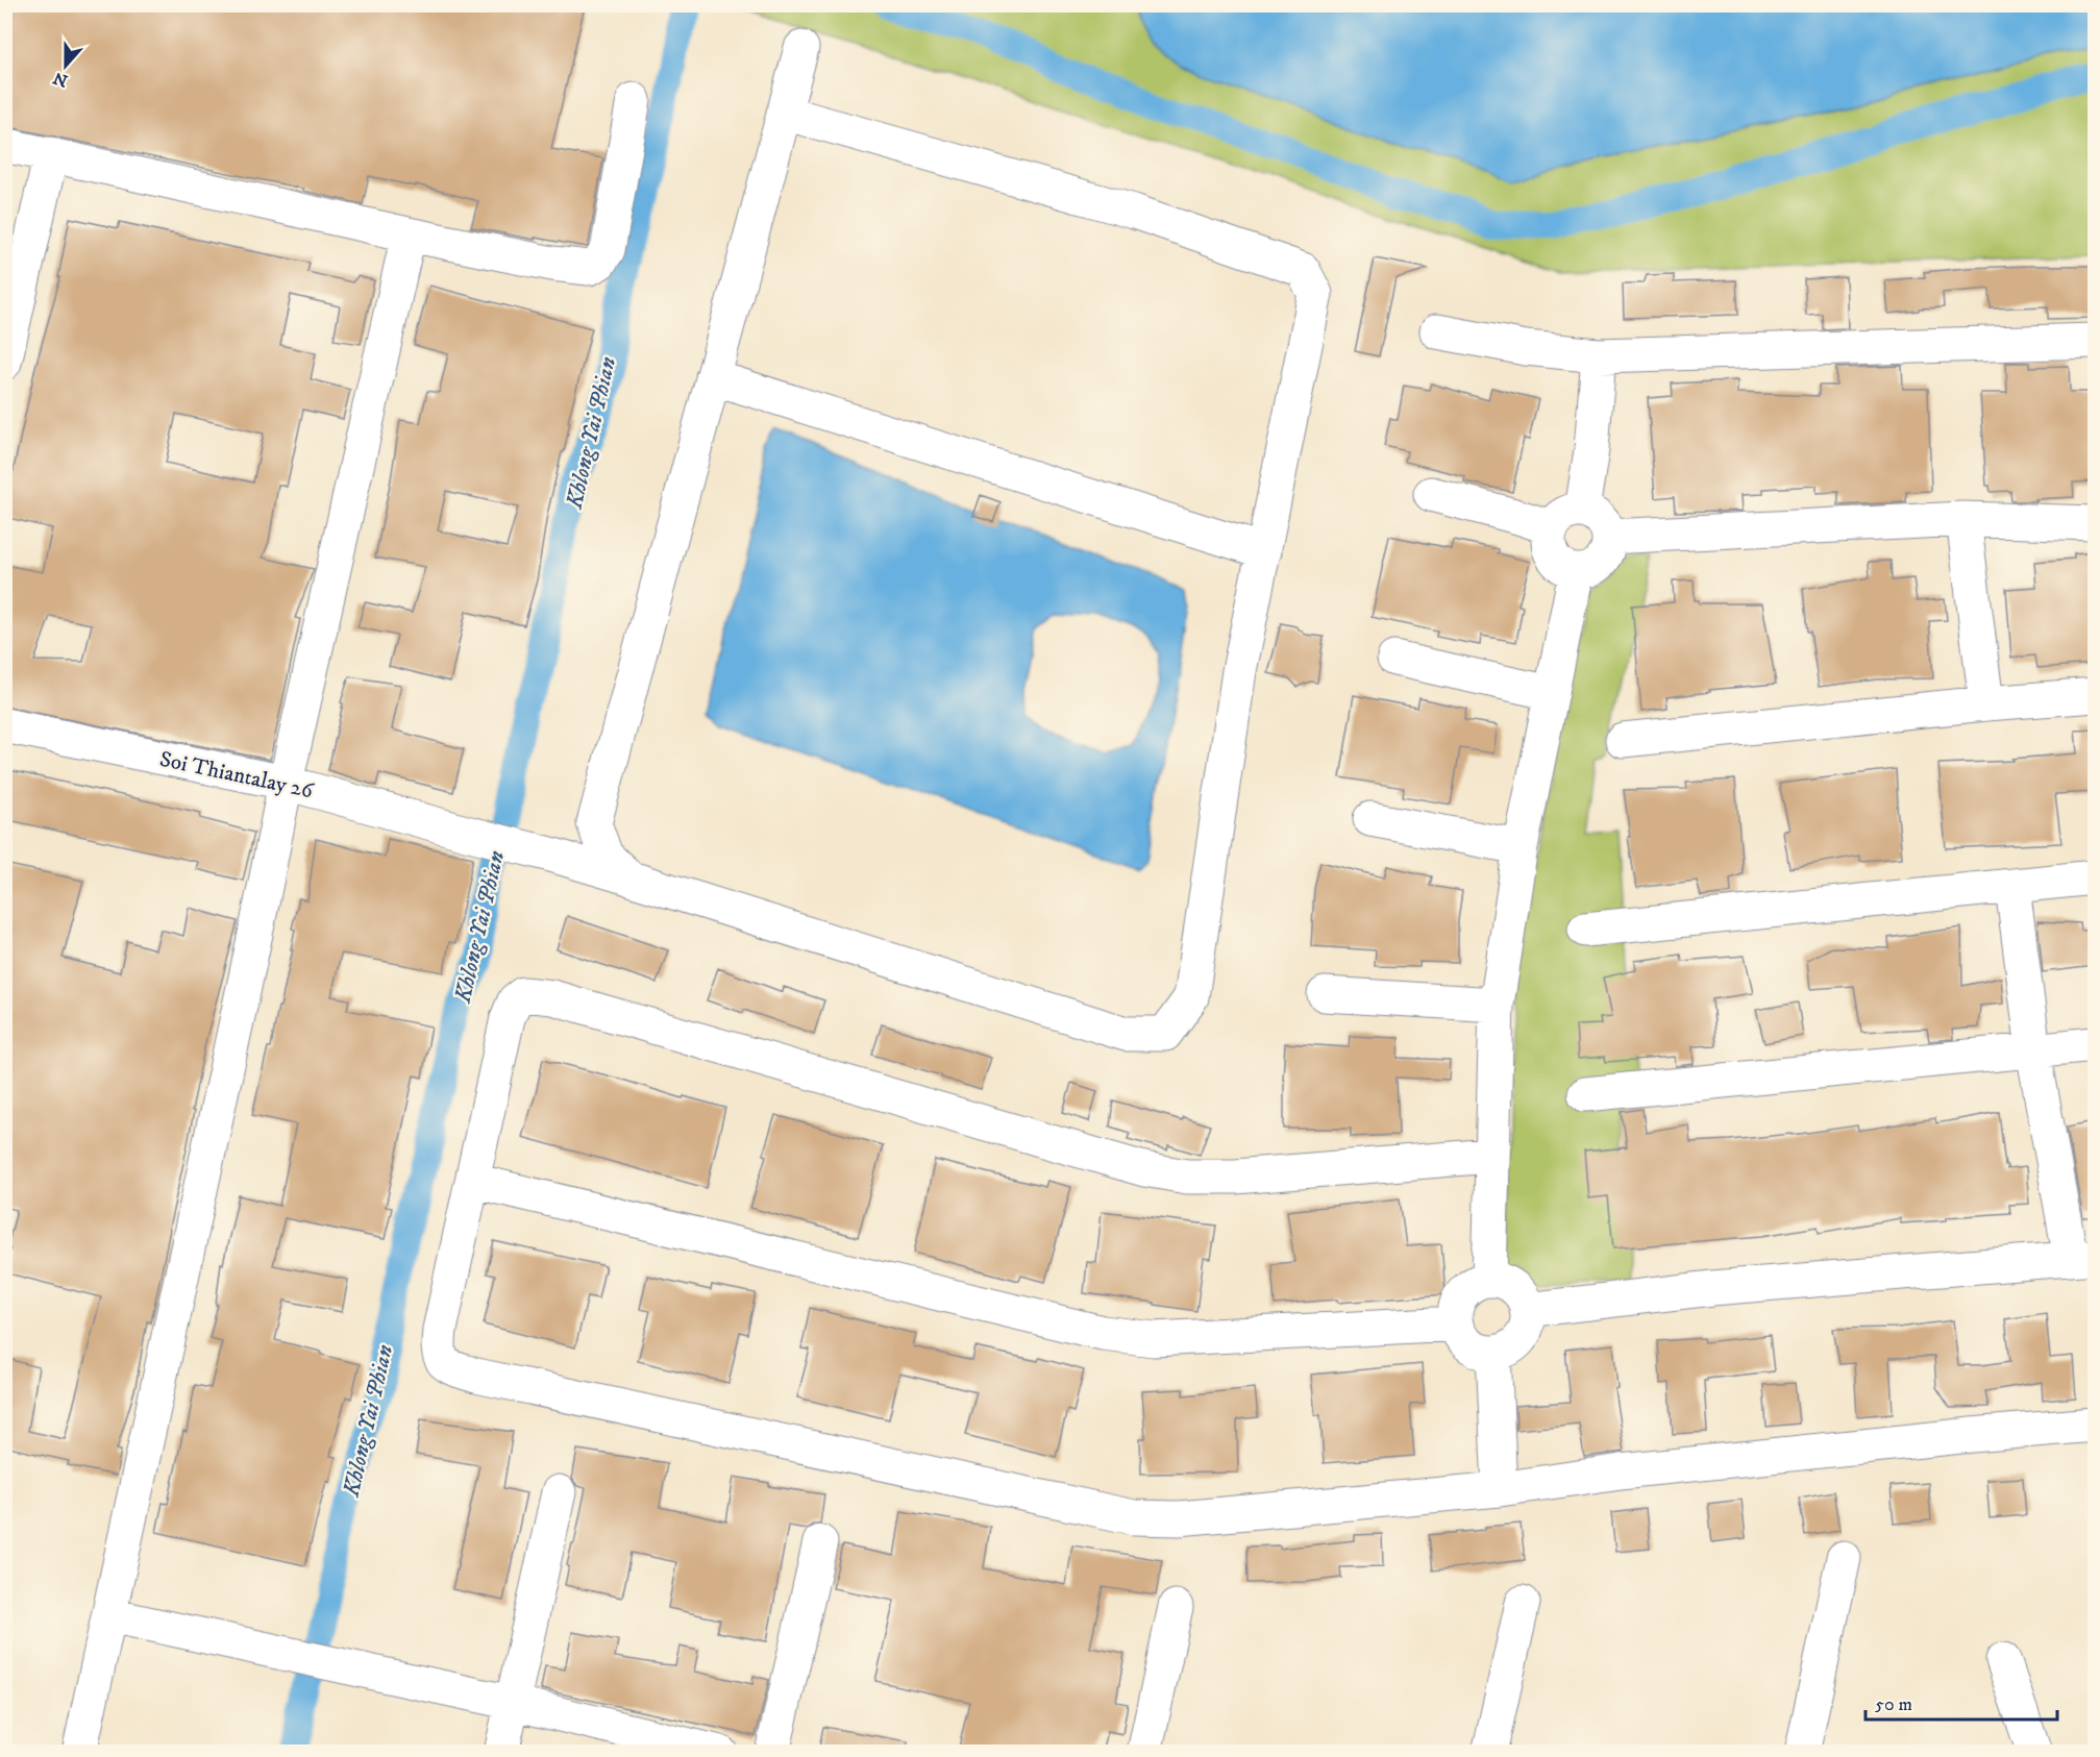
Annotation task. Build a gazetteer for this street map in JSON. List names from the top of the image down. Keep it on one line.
{"streets":{"street":["Soi Thiantalay 26"]},"water":["Khlong Yai Phian"],"scale_bar":"50 m","north":"bottom"}
